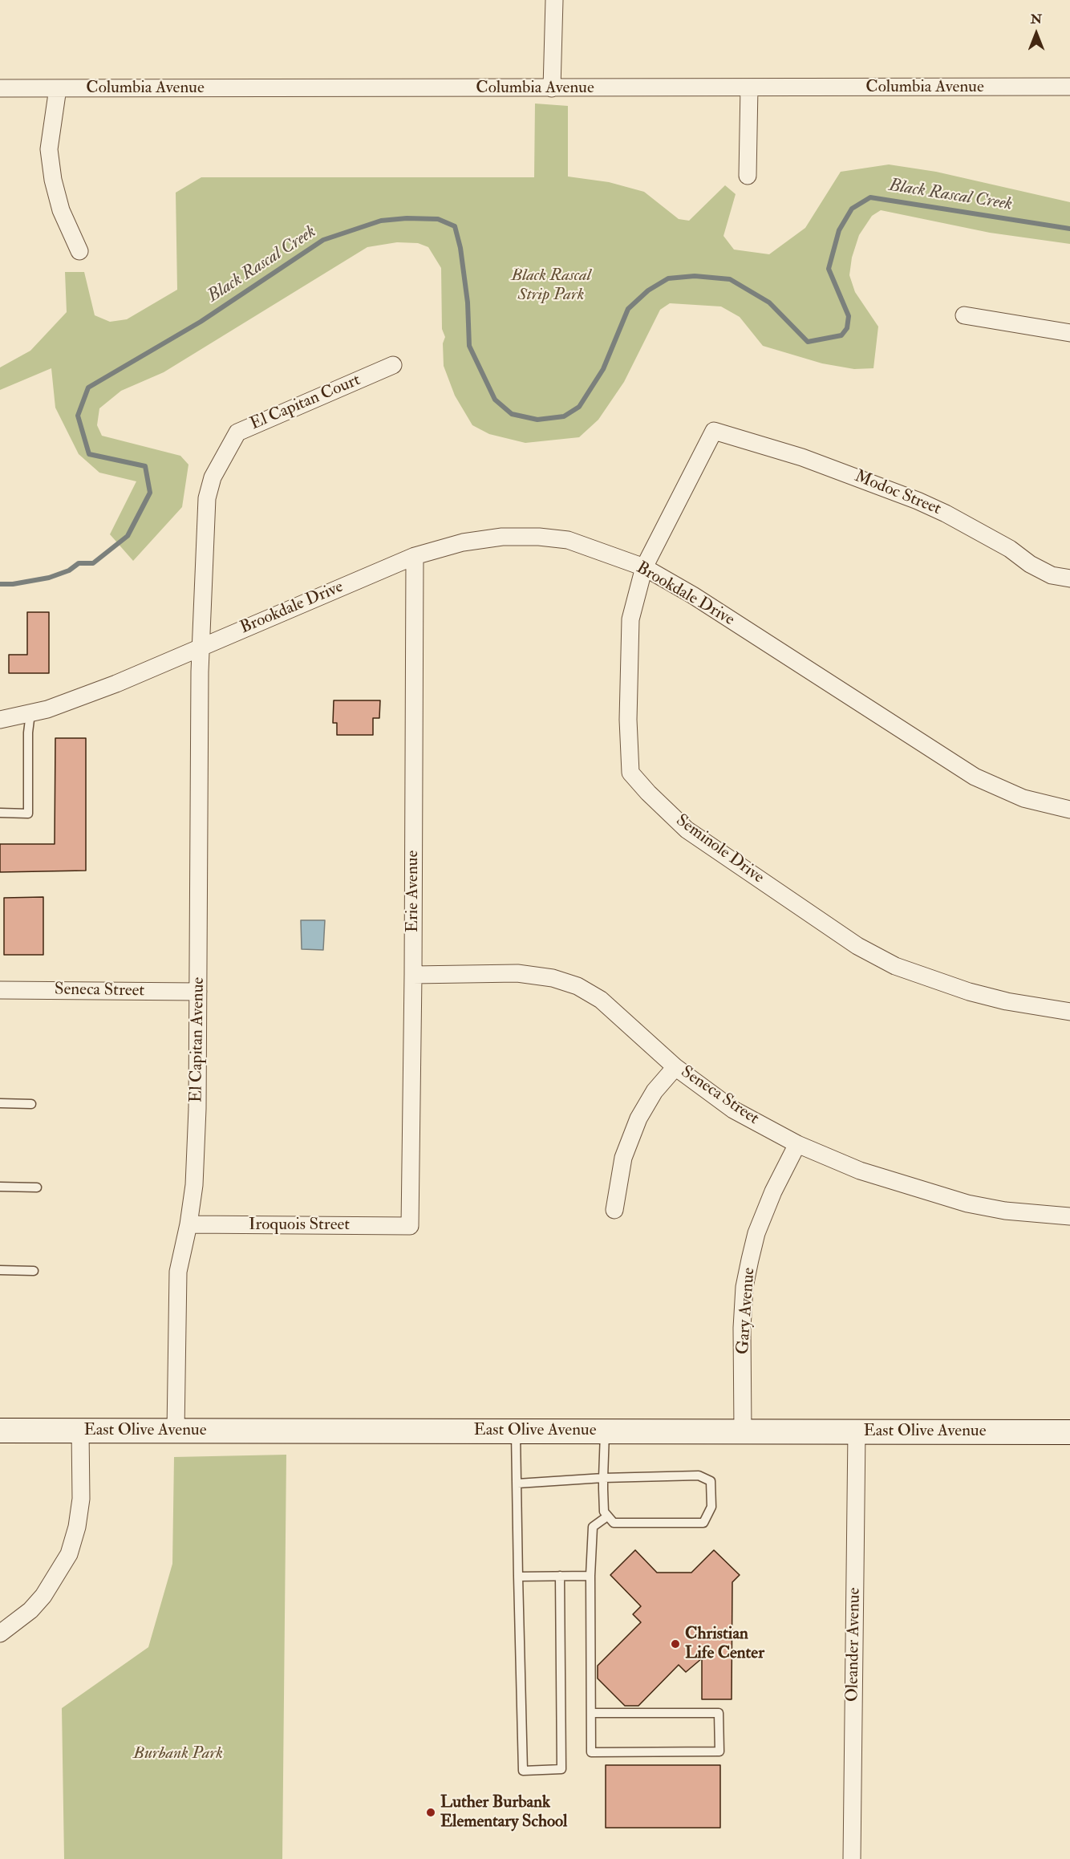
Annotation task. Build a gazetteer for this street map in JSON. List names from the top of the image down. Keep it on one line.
{"streets":{"main road":["East Olive Avenue"],"street":["Columbia Avenue","El Capitan Court","Modoc Street","Brookdale Drive","Seminole Drive","Erie Avenue","Seneca Street","El Capitan Avenue","Iroquois Street","Gary Avenue","Oleander Avenue"]},"crossings":[["El Capitan Court","Brookdale Drive"],["El Capitan Court","El Capitan Avenue"],["Modoc Street","Seminole Drive"],["Brookdale Drive","Seminole Drive"],["Brookdale Drive","Erie Avenue"],["Brookdale Drive","El Capitan Avenue"],["Erie Avenue","Seneca Street"],["Erie Avenue","Iroquois Street"],["Seneca Street","El Capitan Avenue"],["Seneca Street","Gary Avenue"],["El Capitan Avenue","Iroquois Street"],["El Capitan Avenue","East Olive Avenue"],["Gary Avenue","East Olive Avenue"],["East Olive Avenue","Oleander Avenue"]],"water":["Black Rascal Creek"],"parks":["Black Rascal Strip Park","Burbank Park"],"places":["Christian Life Center","Luther Burbank Elementary School"],"north":"top"}
